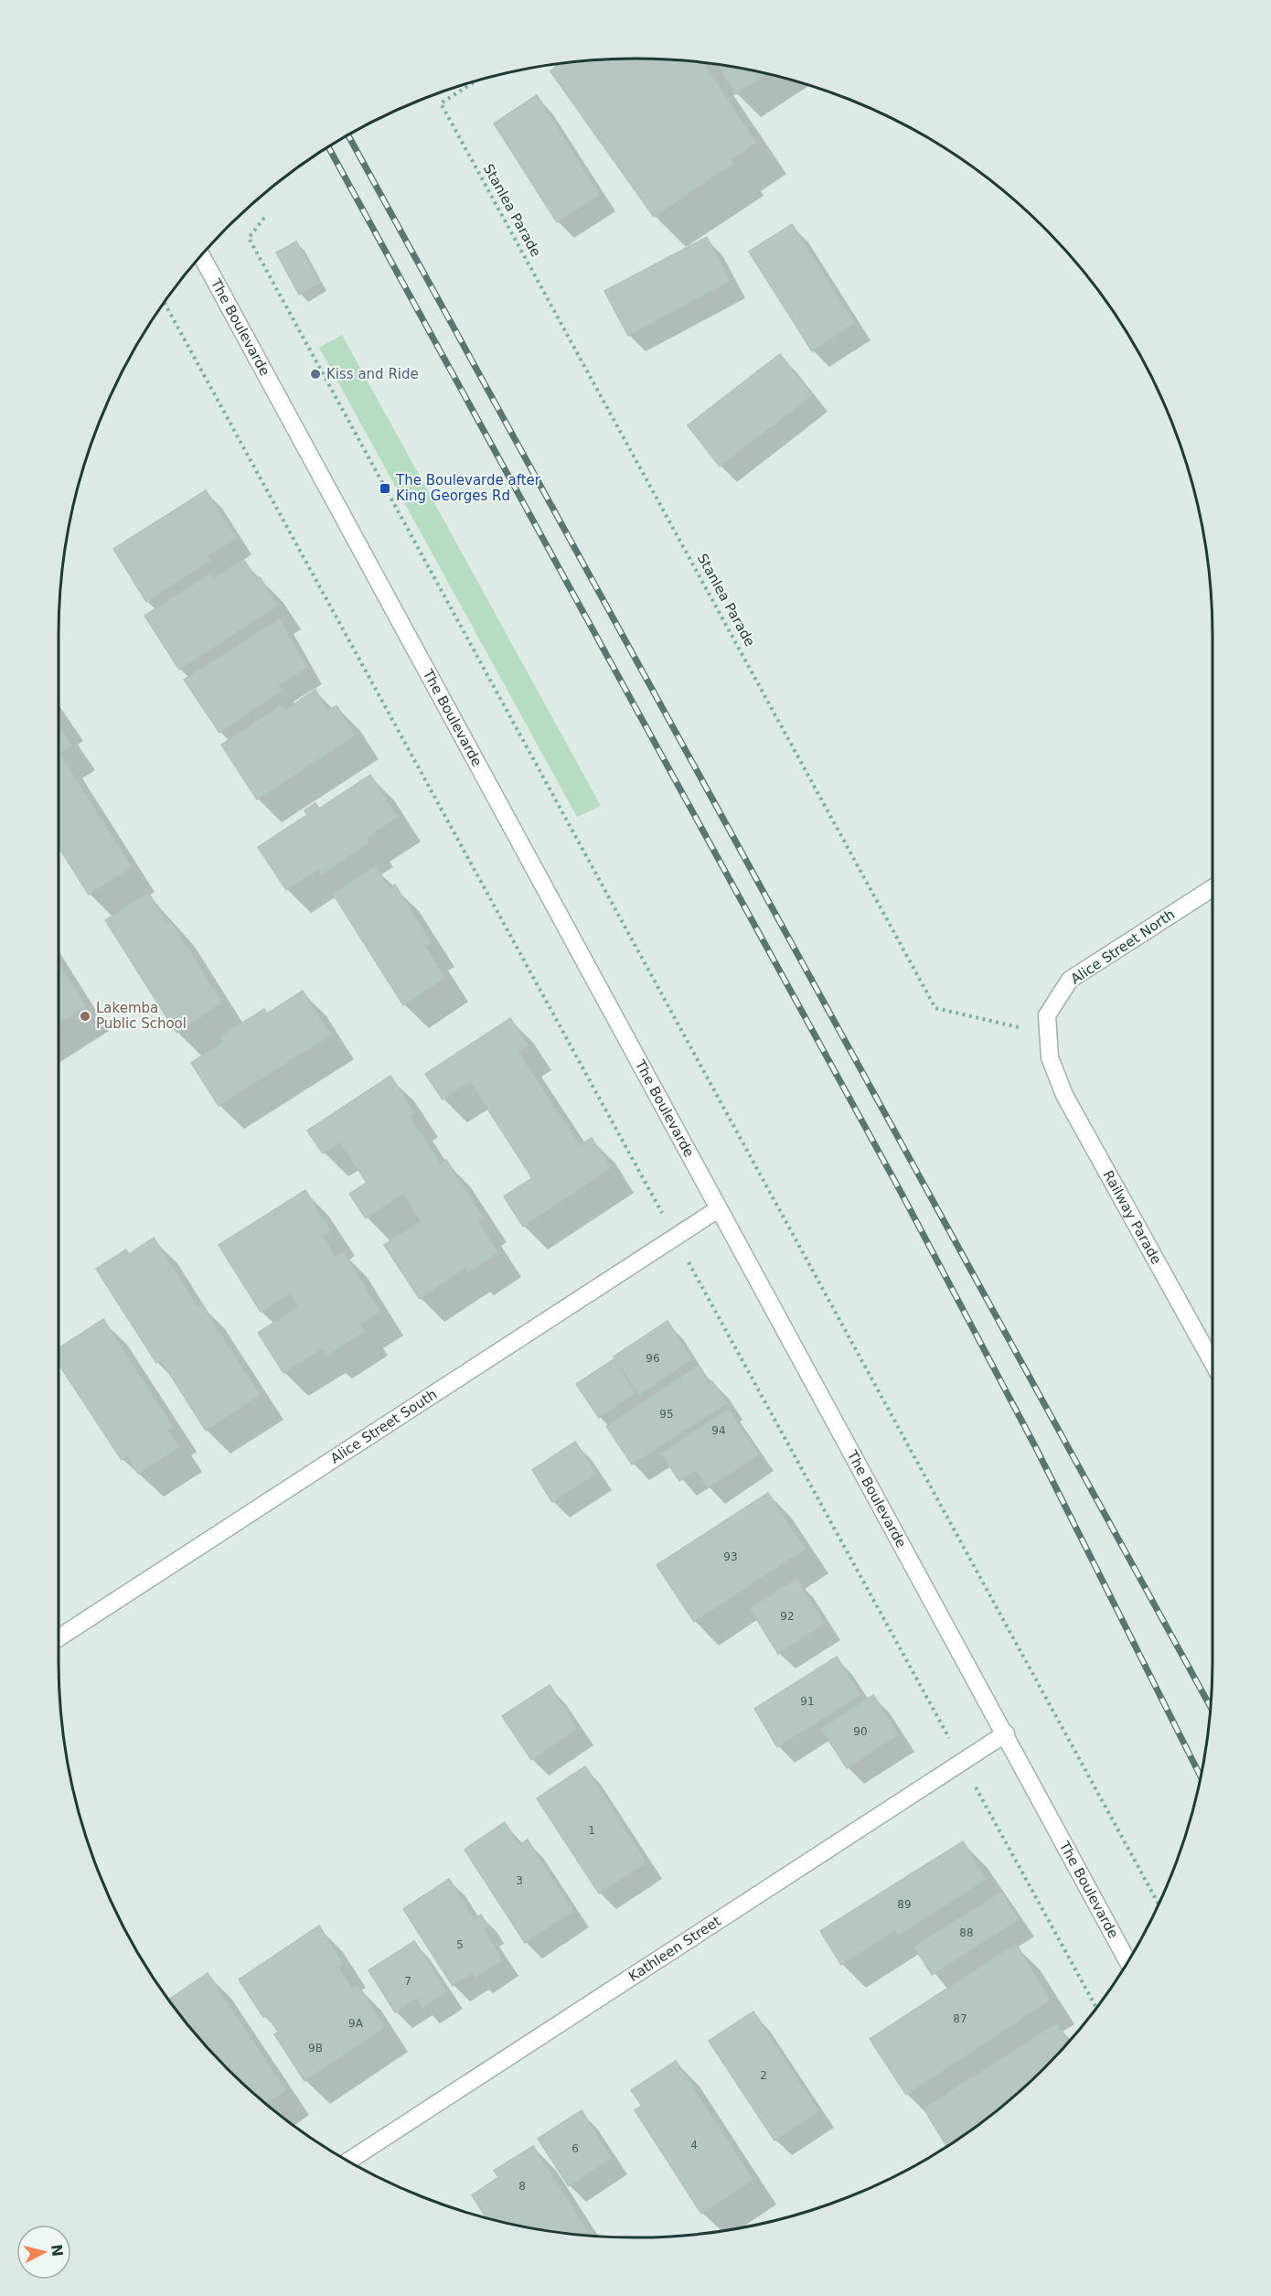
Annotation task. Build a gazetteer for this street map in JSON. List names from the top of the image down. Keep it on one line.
{"streets":{"street":["The Boulevarde","Alice Street North","Railway Parade","Alice Street South","Kathleen Street"],"path":["Stanlea Parade"]},"crossings":[["Stanlea Parade","Alice Street North"],["The Boulevarde","Alice Street South"],["The Boulevarde","Kathleen Street"],["Alice Street North","Railway Parade"]],"places":{"other":["Kiss and Ride","Lakemba Public School"],"transit":["The Boulevarde after King Georges Rd"]},"house_numbers":["96","95","94","93","92","91","90","1","3","89","88","5","7","87","9A","9B","2","4","6","8"],"north":"right"}
